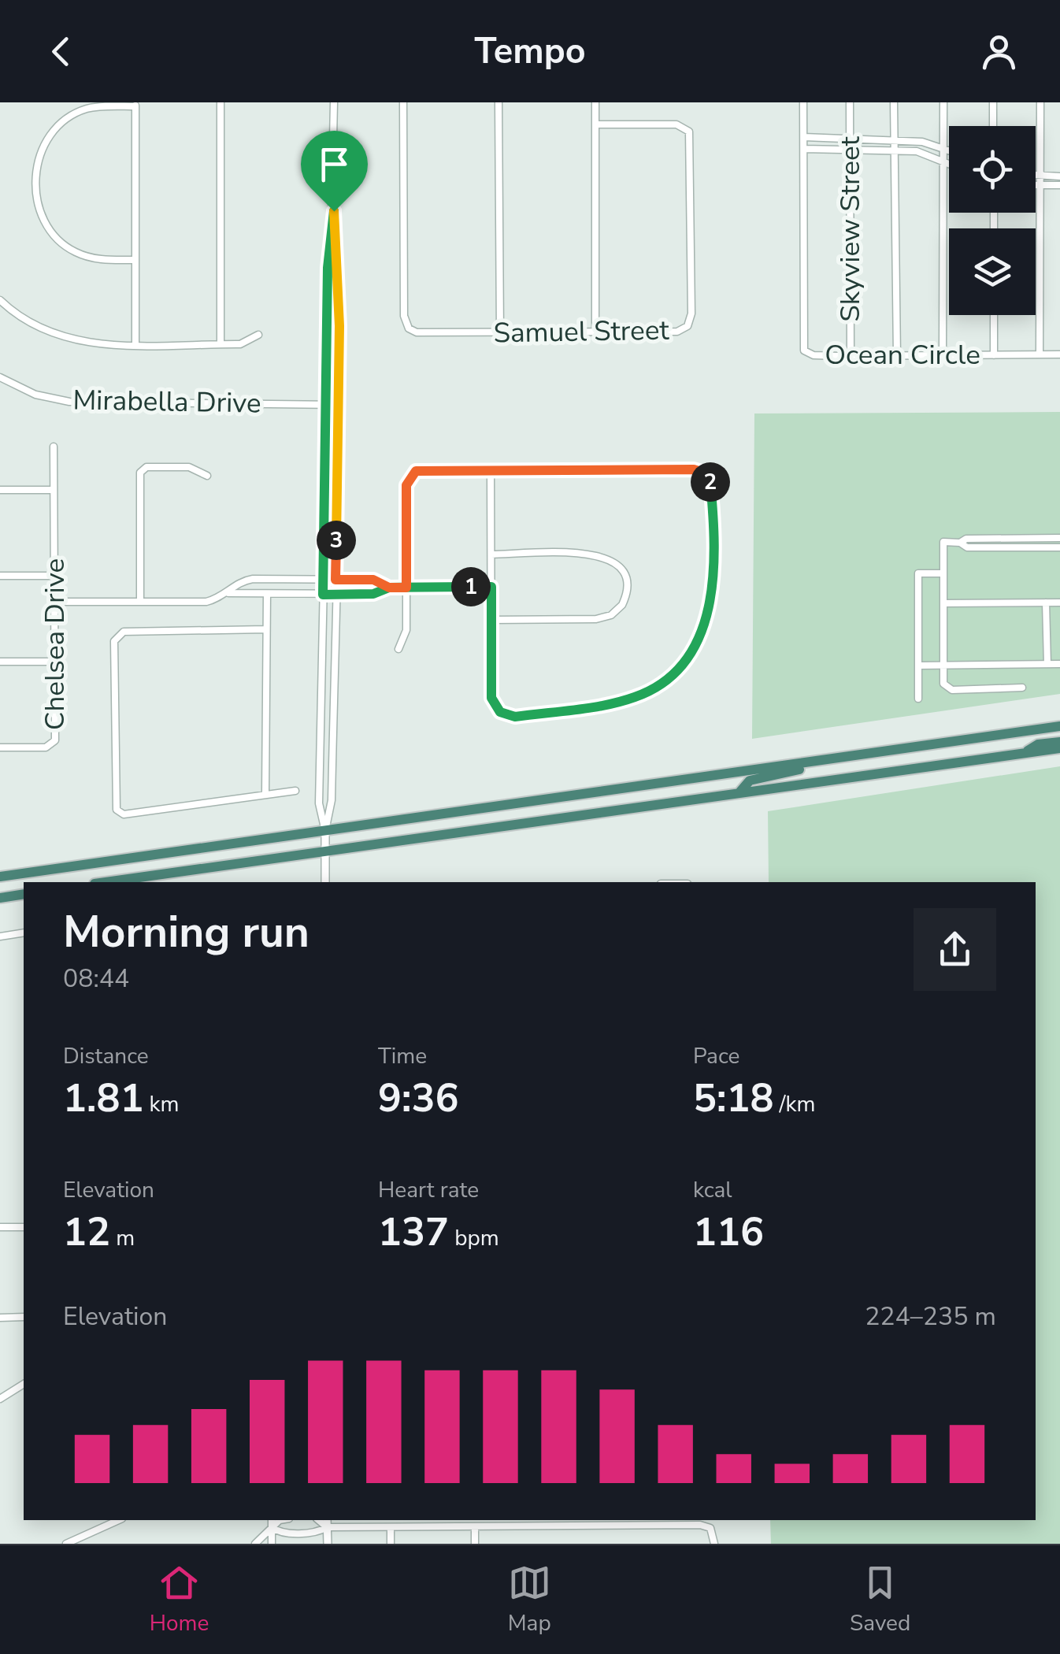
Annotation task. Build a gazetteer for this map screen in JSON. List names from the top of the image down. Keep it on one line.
{"streets":{"street":["Skyview Street","Samuel Street","Ocean Circle","Mirabella Drive","Chelsea Drive"]},"crossings":[["Skyview Street","Ocean Circle"]],"page":{"header":"Tempo","pins":["2","3","1"],"heading":["Morning run","08:44"],"stats":[["Distance","1.81 km"],["Time","9:36"],["Pace","5:18 /km"],["Elevation","12 m"],["Heart rate","137 bpm"],["kcal","116"]],"chart":["Elevation","224–235 m"],"tabs":["Home","Map","Saved"]}}
